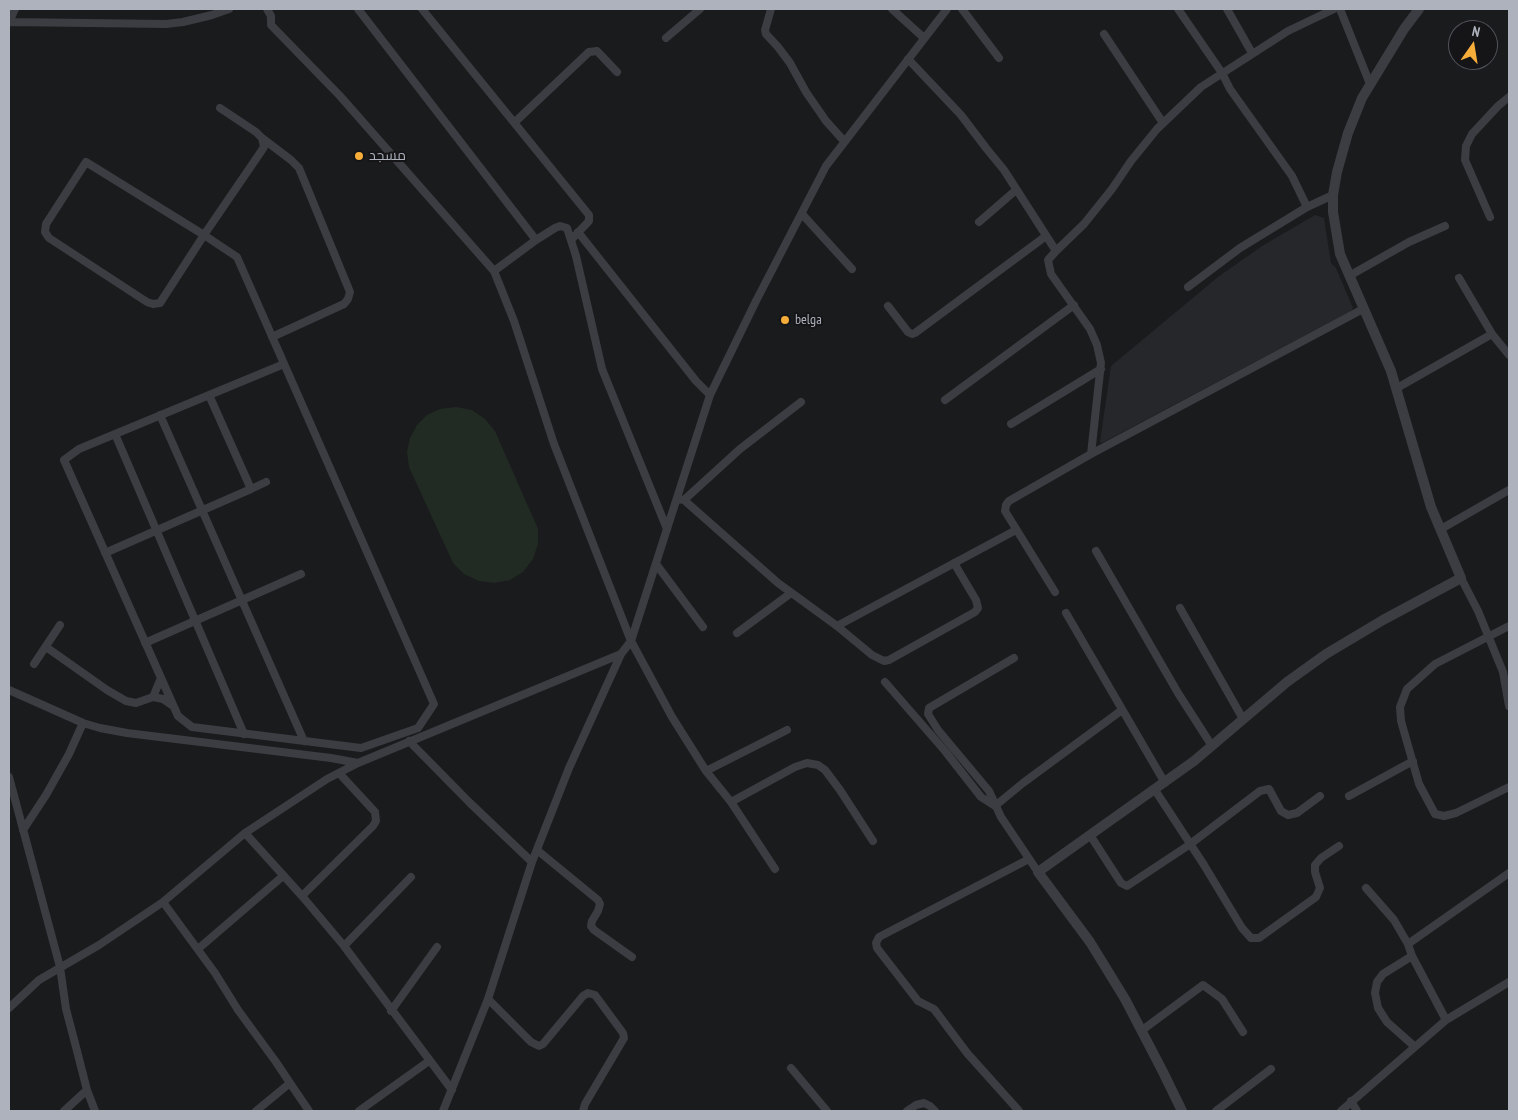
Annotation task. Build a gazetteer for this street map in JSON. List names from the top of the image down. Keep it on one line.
{"places":["مسجد","belga"],"north":"top"}
